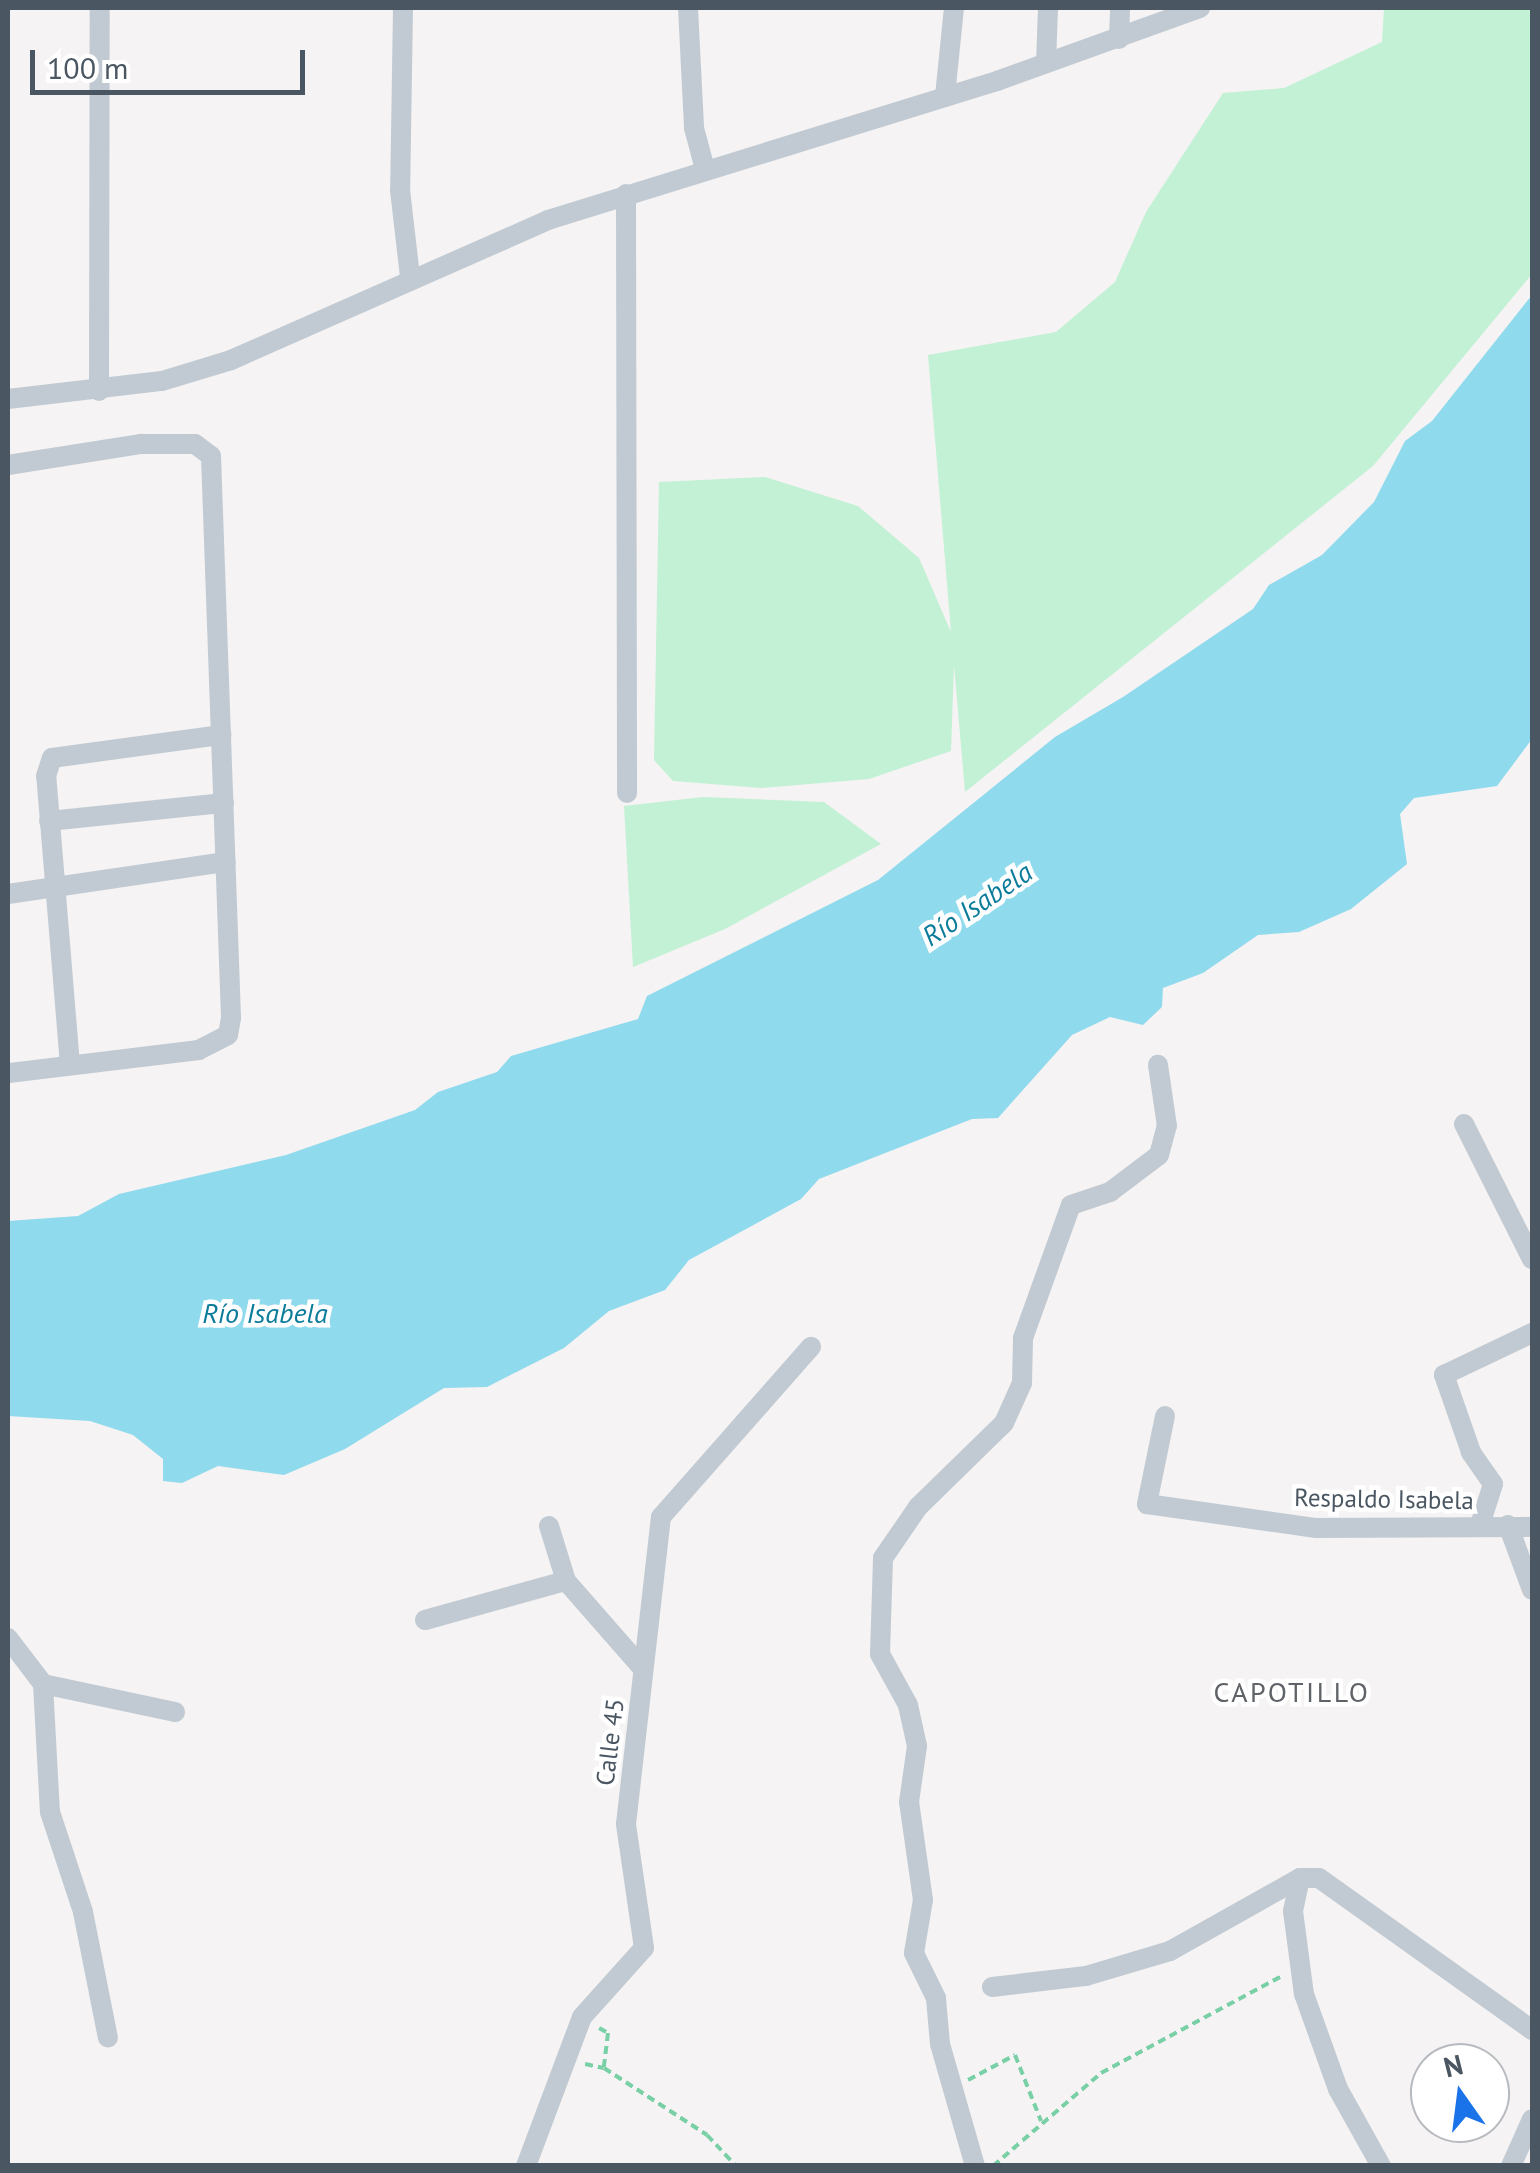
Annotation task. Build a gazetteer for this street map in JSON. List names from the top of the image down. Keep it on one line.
{"streets":{"street":["Respaldo Isabela","Calle 45"]},"districts":["CAPOTILLO"],"water":["Río Isabela"],"scale_bar":"100 m","north":"top"}
